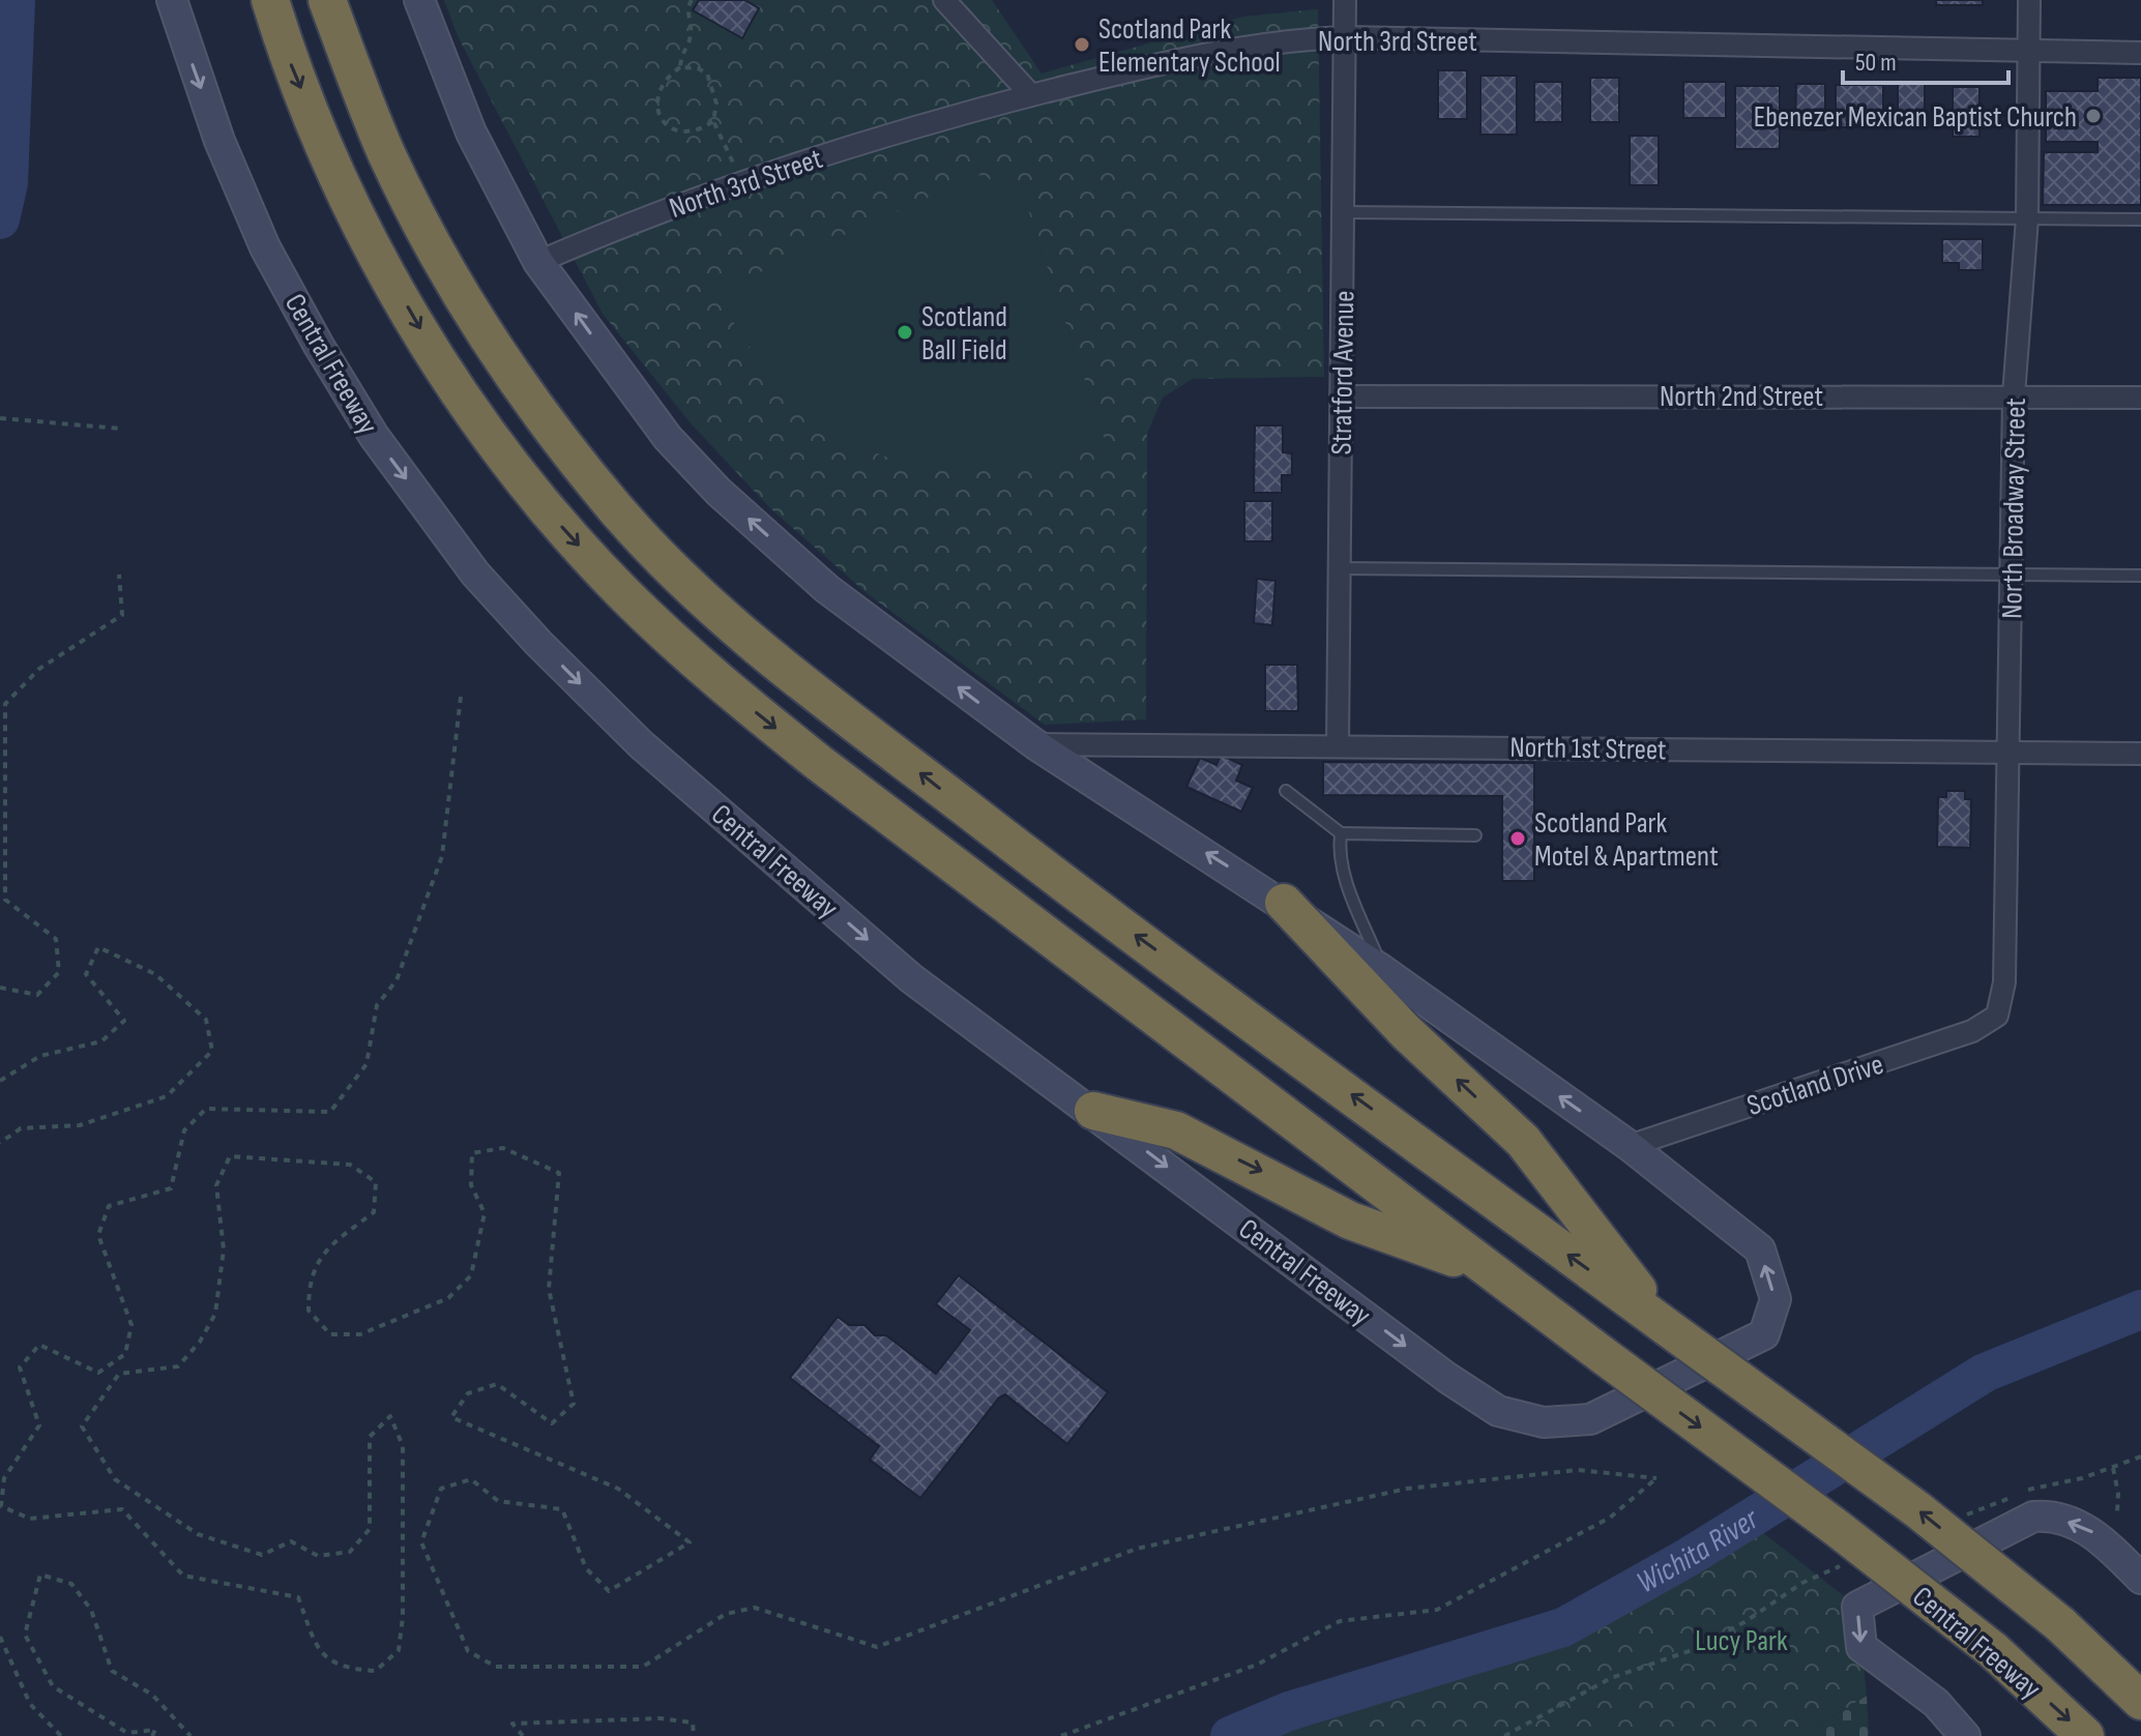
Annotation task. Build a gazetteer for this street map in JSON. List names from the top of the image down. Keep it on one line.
{"streets":{"highway":["Central Freeway"],"street":["North 3rd Street","Stratford Avenue","North 2nd Street","North Broadway Street","North 1st Street","Scotland Drive"]},"crossings":[["North 3rd Street","Central Freeway"],["North 3rd Street","Stratford Avenue"],["North 3rd Street","North Broadway Street"],["Central Freeway","North 1st Street"],["Central Freeway","Scotland Drive"],["Stratford Avenue","North 2nd Street"],["Stratford Avenue","North 1st Street"],["North 2nd Street","North Broadway Street"],["North Broadway Street","North 1st Street"],["North Broadway Street","Scotland Drive"]],"water":["Wichita River"],"parks":["Lucy Park"],"places":["Scotland Park Elementary School","Ebenezer Mexican Baptist Church","Scotland Ball Field","Scotland Park Motel & Apartment"],"scale_bar":"50 m"}
